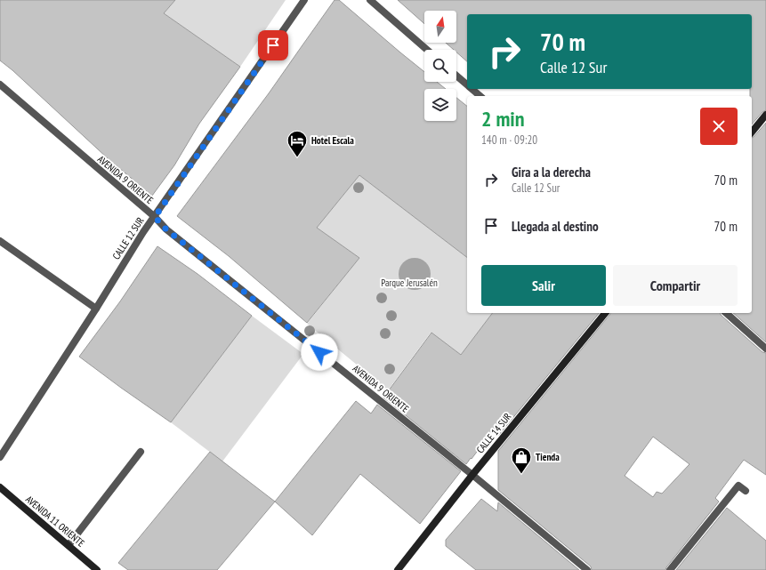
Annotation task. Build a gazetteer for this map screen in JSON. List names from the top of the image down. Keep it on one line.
{"streets":{"main road":["CALLE 14 SUR","AVENIDA 11 ORIENTE"],"street":["AVENIDA 9 ORIENTE","CALLE 12 SUR"]},"crossings":[["AVENIDA 9 ORIENTE","CALLE 12 SUR"],["AVENIDA 9 ORIENTE","CALLE 14 SUR"]],"parks":["Parque Jerusalén"],"places":{"hotel":["Hotel Escala"],"shop":["Tienda"]},"north":"top","page":{"turn":["70 m","Calle 12 Sur"],"heading":["2 min","140 m · 09:20"],"list":[{"name":"Gira a la derecha","note":"Calle 12 Sur","value":"70 m"},{"name":"Llegada al destino","value":"70 m"}],"buttons":["Salir","Compartir"]}}
